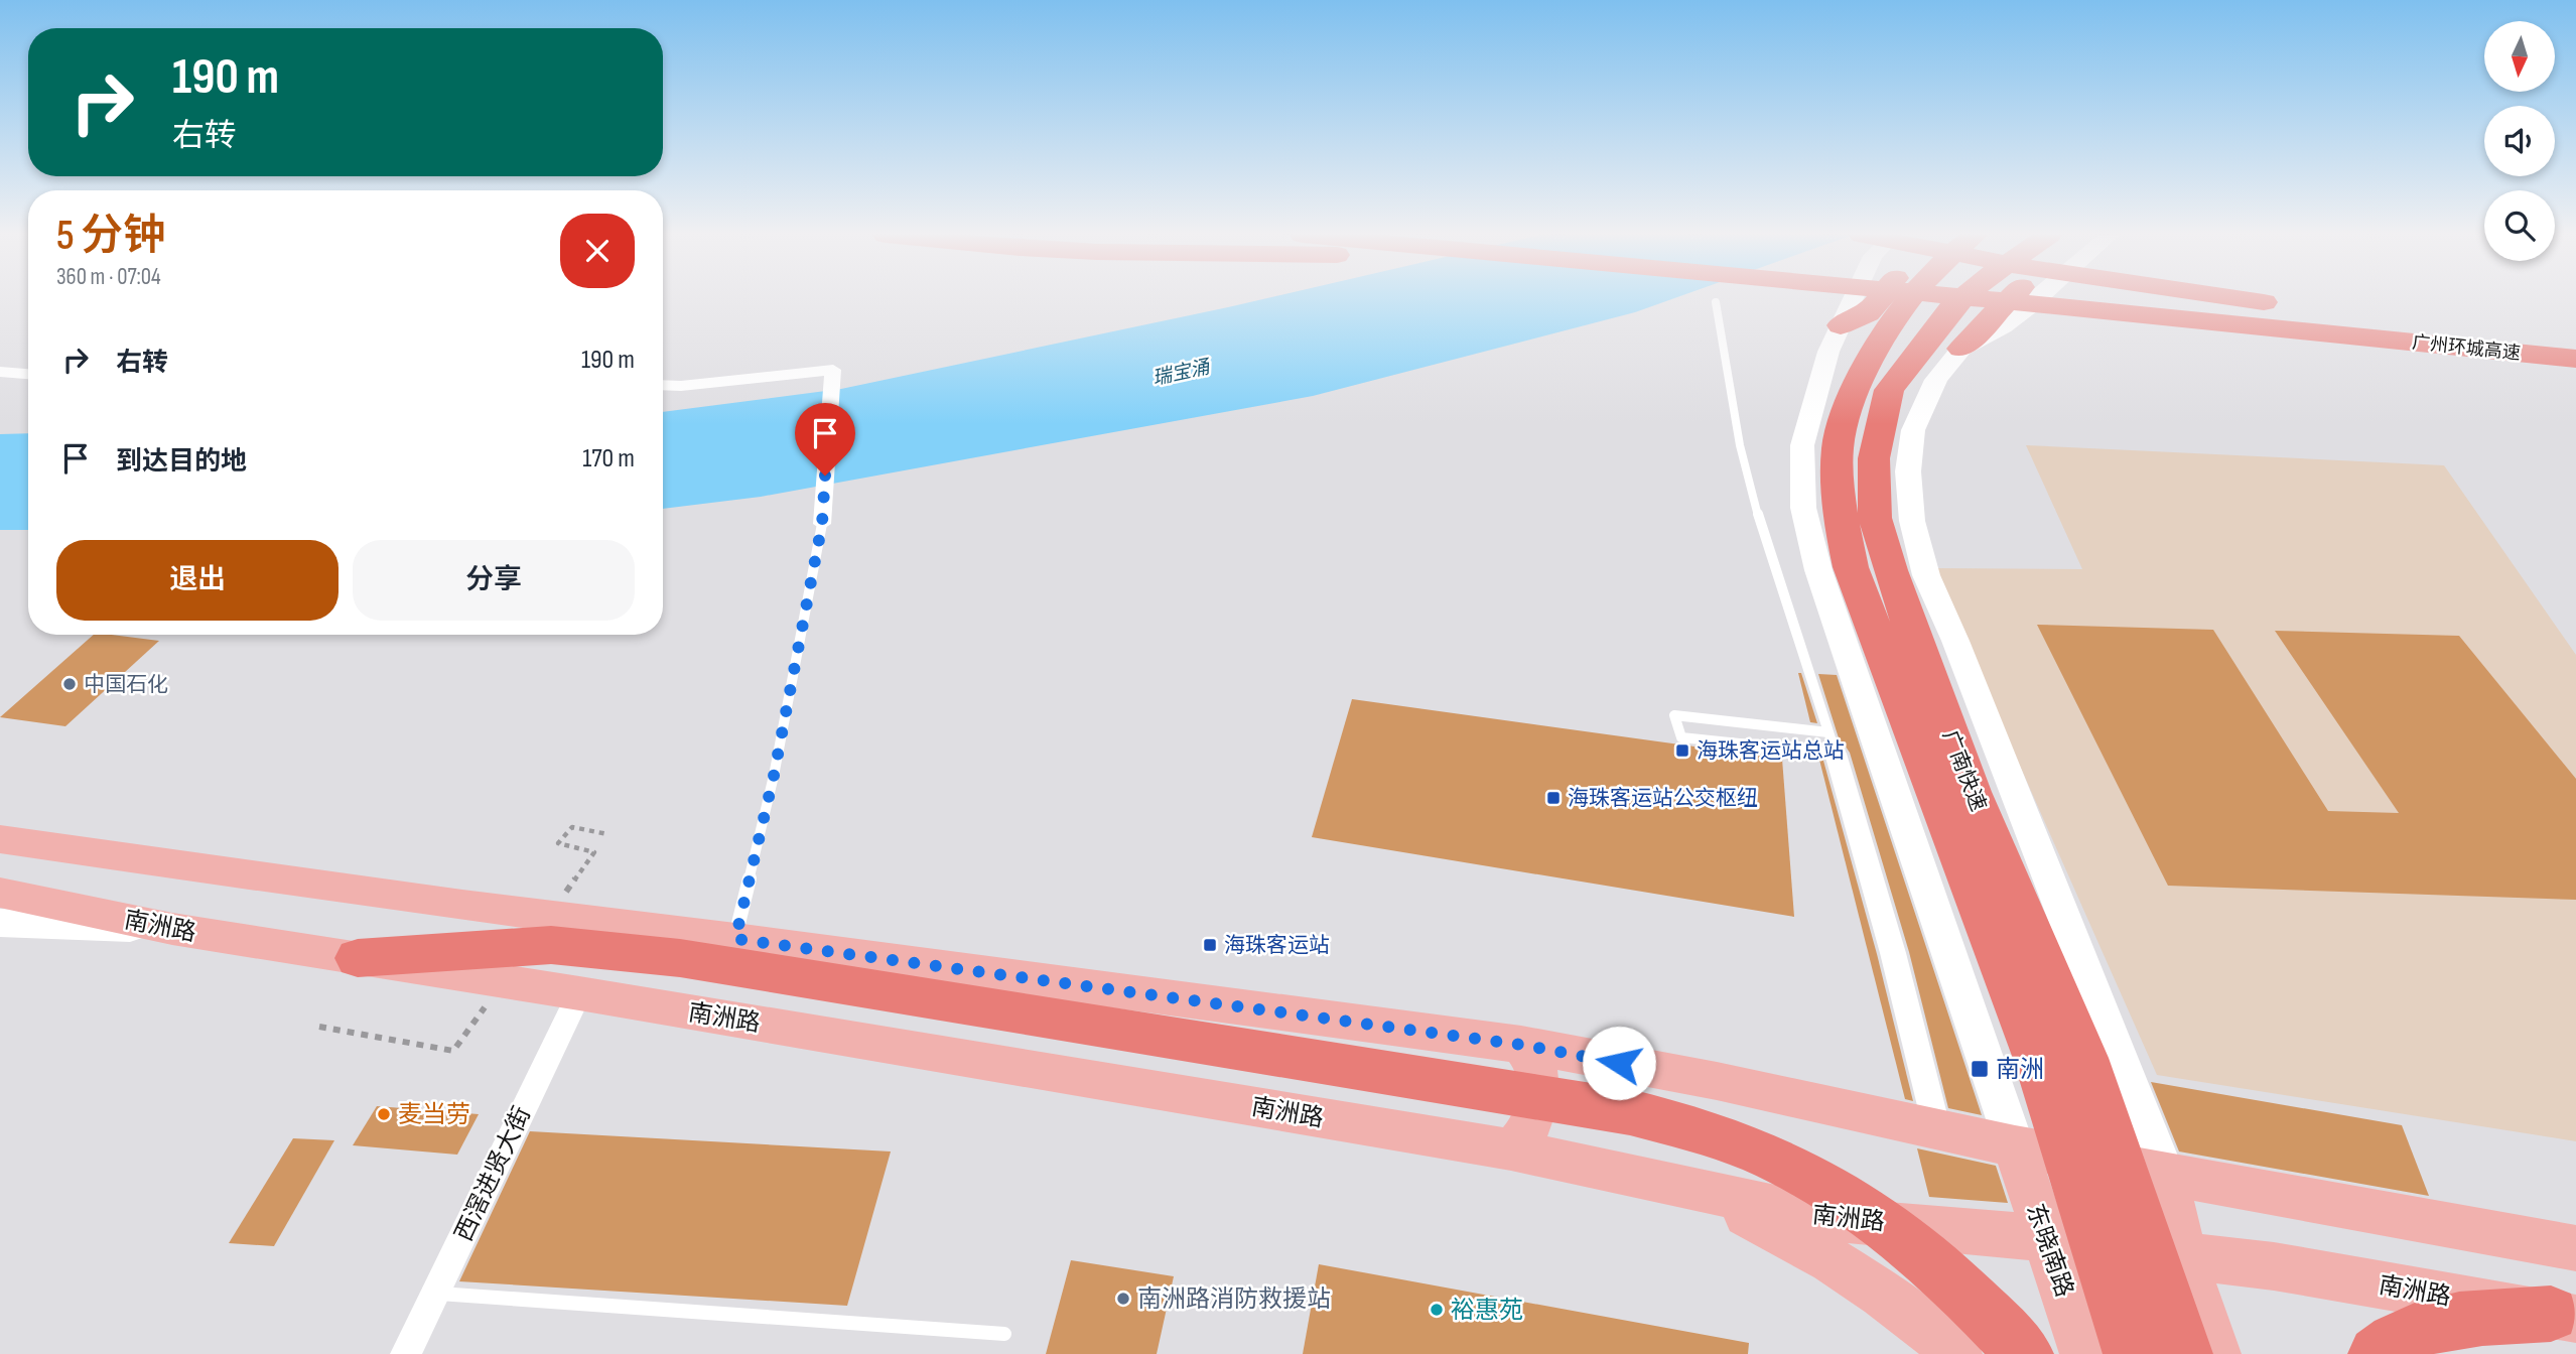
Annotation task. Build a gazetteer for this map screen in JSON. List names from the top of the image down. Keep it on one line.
{"streets":{"highway":["广州环城高速","广南快速"],"main road":["南洲路","东晓南路"],"street":["西滘进贤大街"]},"crossings":[["南洲路","西滘进贤大街"],["南洲路","东晓南路"]],"water":["瑞宝涌"],"places":{"other":["中国石化","麦当劳","南洲路消防救援站","裕惠苑"],"transit":["海珠客运站总站","海珠客运站公交枢纽","海珠客运站","南洲"]},"north":"bottom","page":{"turn":["190 m","右转"],"heading":["5 分钟","360 m · 07:04"],"list":[{"name":"右转","value":"190 m"},{"name":"到达目的地","value":"170 m"}],"buttons":["退出","分享"]}}
